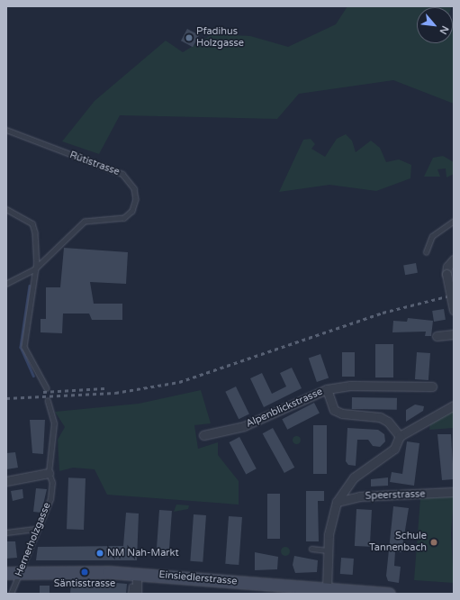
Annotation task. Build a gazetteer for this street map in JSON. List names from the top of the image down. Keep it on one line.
{"streets":{"main road":["Einsiedlerstrasse"],"street":["Alpenblickstrasse","Speerstrasse"],"lane":["Rütistrasse","Hernerholzgasse"]},"crossings":[["Hernerholzgasse","Einsiedlerstrasse"]],"places":["Pfadihus Holzgasse","Schule Tannenbach","NM Nah-Markt","Säntisstrasse"],"north":"bottom right"}
